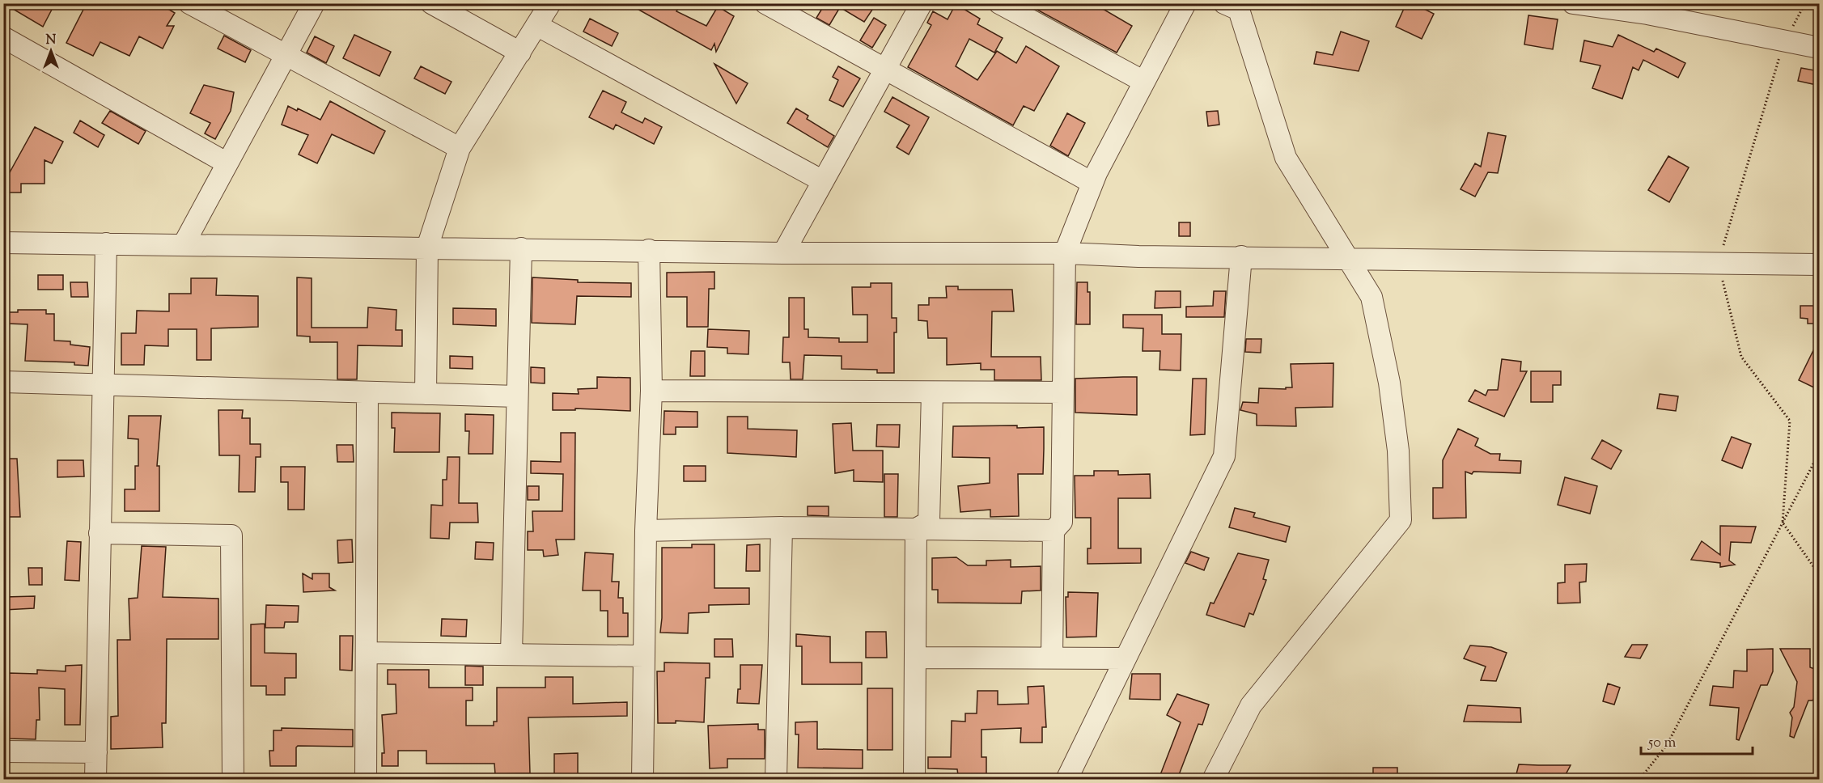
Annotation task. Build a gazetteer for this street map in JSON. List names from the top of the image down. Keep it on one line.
{"scale_bar":"50 m","north":"top"}
